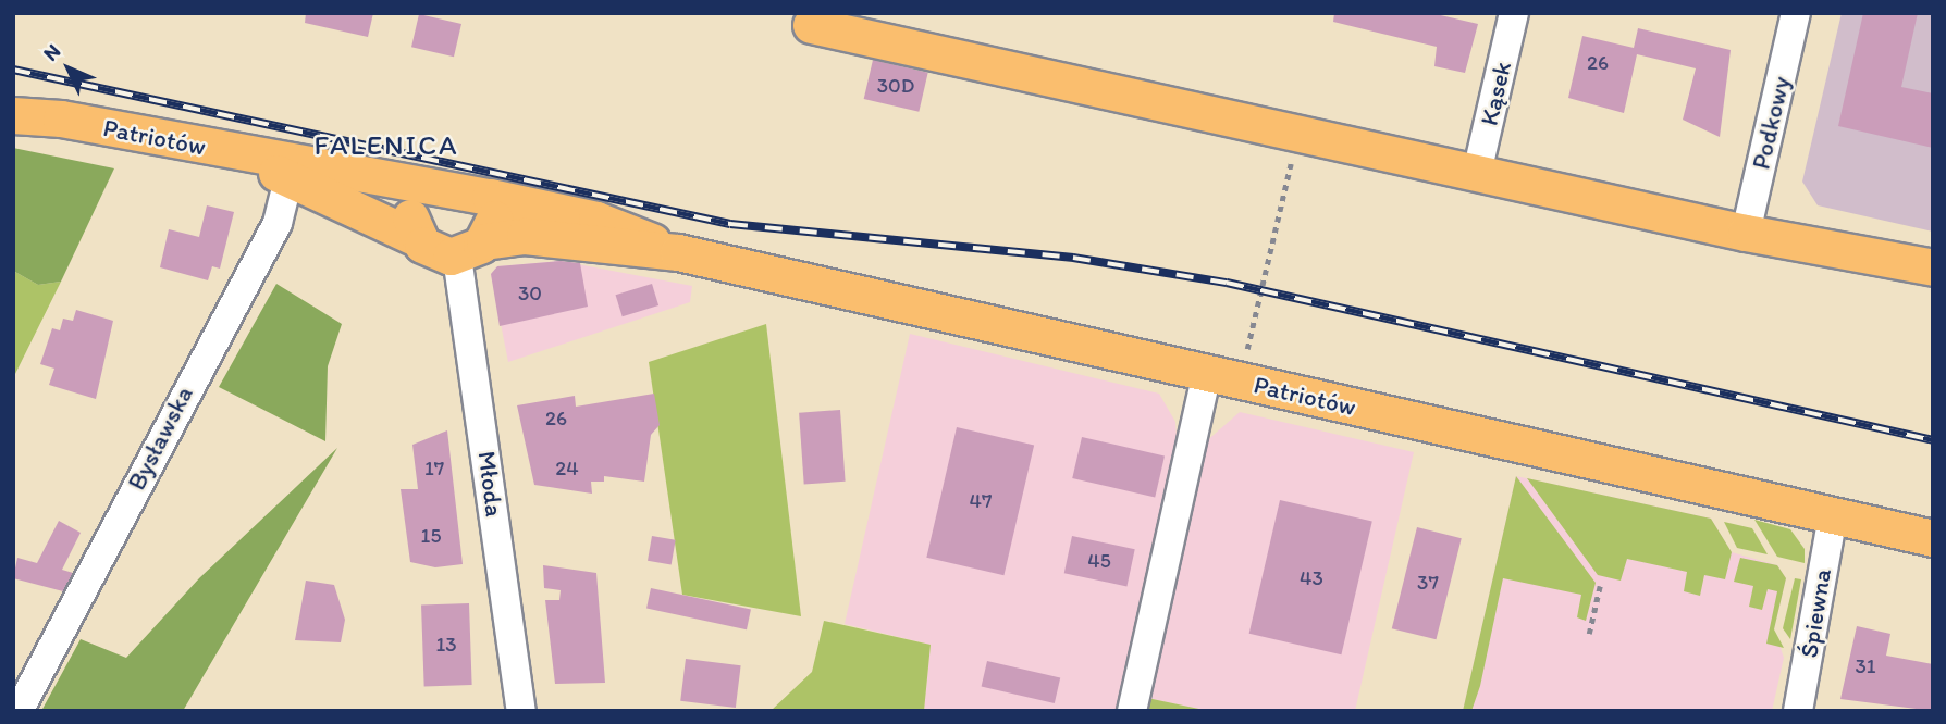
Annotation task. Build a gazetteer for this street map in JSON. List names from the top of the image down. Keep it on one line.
{"streets":{"main road":["Patriotów"],"street":["Kąsek","Podkowy","Bysławska","Młoda","Śpiewna"]},"crossings":[["Patriotów","Bysławska"],["Patriotów","Młoda"],["Patriotów","Śpiewna"]],"districts":["FALENICA"],"house_numbers":["26","30D","30","26","17","24","47","15","45","43","37","13","31"],"north":"top left"}
